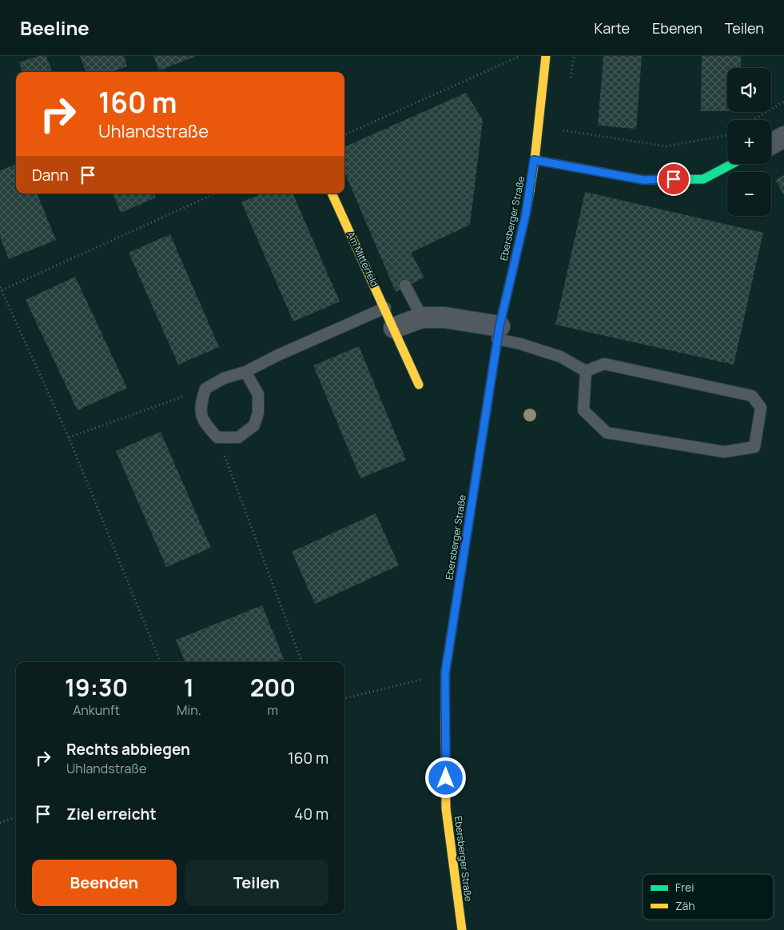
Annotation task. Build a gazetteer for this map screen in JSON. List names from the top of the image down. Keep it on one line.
{"streets":{"street":["Ebersberger Straße","Am Mitterfeld"]},"legend":["Frei","Zäh"],"page":{"header":"Beeline","nav":["Karte","Ebenen","Teilen"],"map_buttons":["+","−"],"turn":["160 m","Uhlandstraße"],"then":"Dann","eta":["19:30","Ankunft","1","Min.","200","m"],"list":[{"name":"Rechts abbiegen","note":"Uhlandstraße","value":"160 m"},{"name":"Ziel erreicht","value":"40 m"}],"buttons":["Beenden","Teilen"]}}
